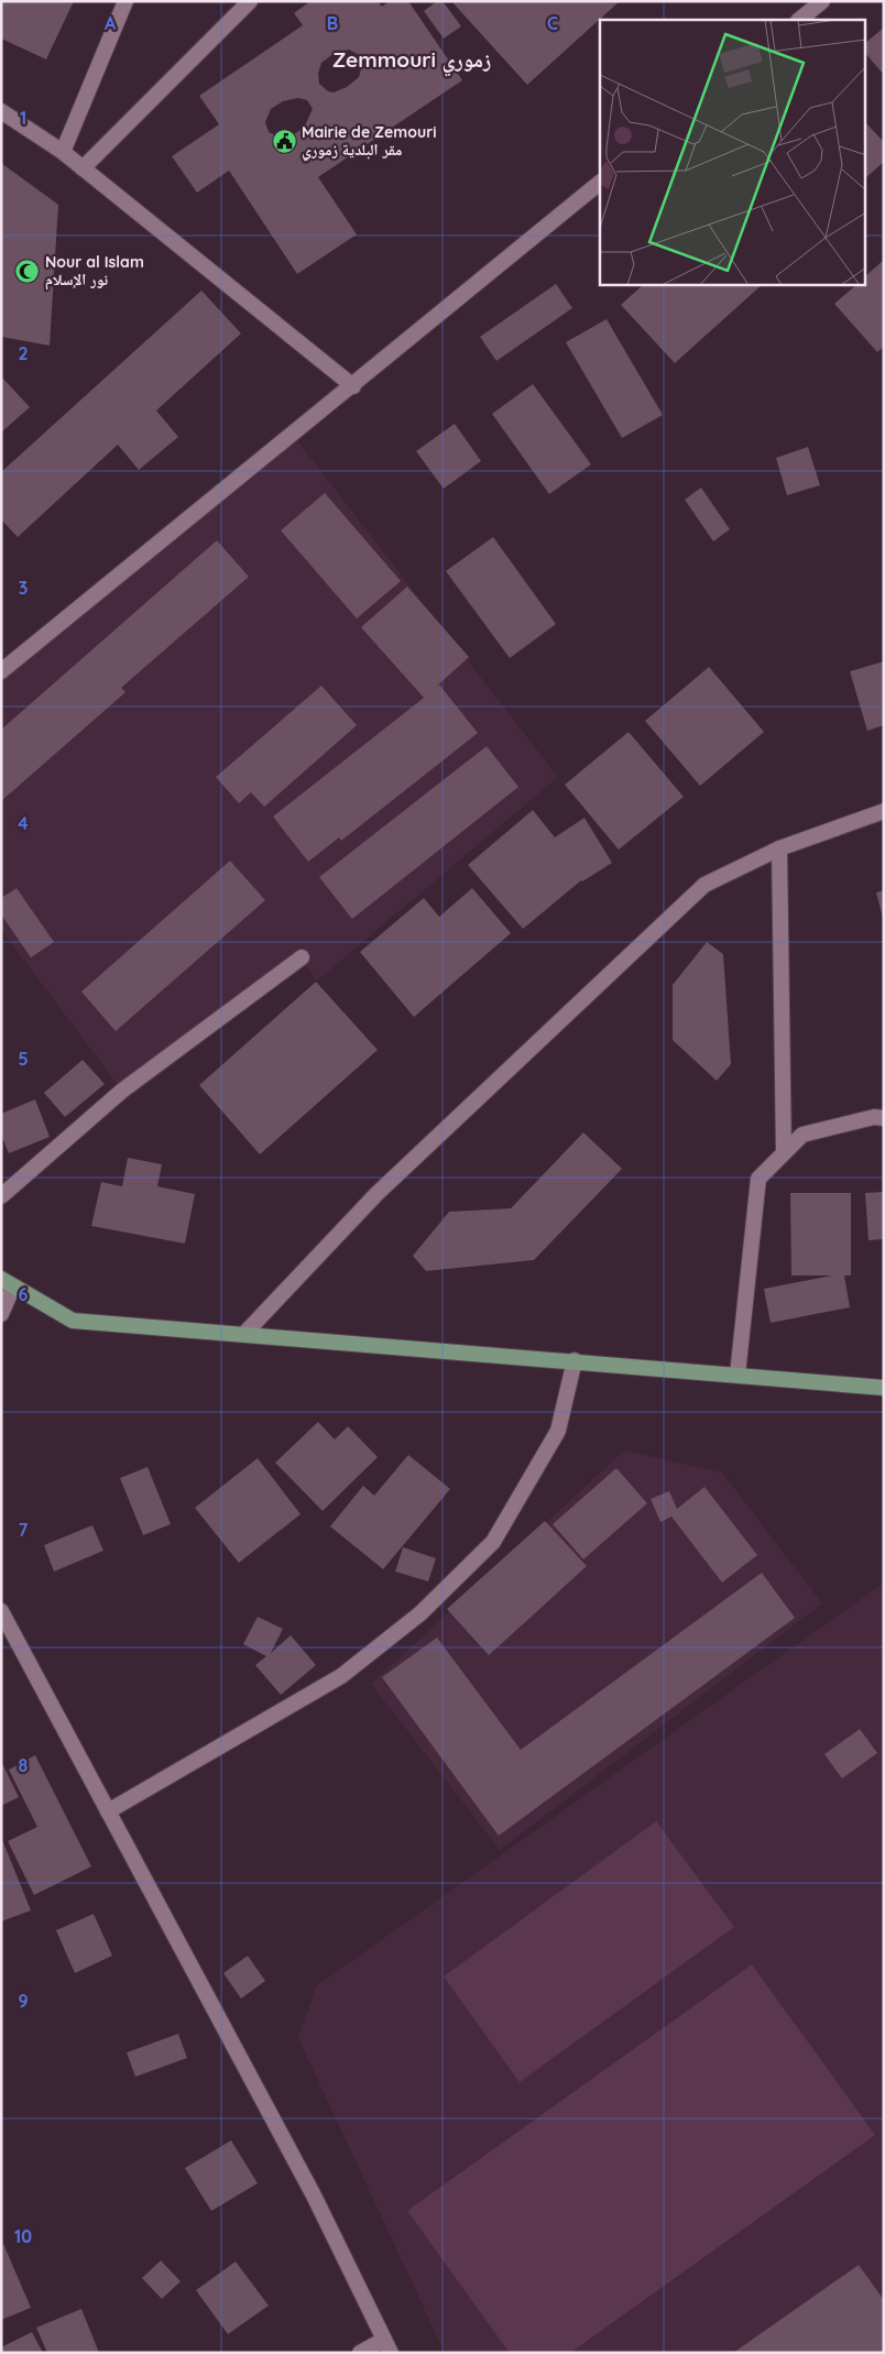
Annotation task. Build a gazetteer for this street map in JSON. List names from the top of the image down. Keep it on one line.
{"districts":["Zemmouri زموري"],"places":{"public building":["Mairie de Zemouri مقر البلدية زموري"],"mosque":["Nour al Islam نور الإسلام"]},"grid":{"columns":["A","B","C"],"rows":["1","2","3","4","5","6","7","8","9","10"]}}
